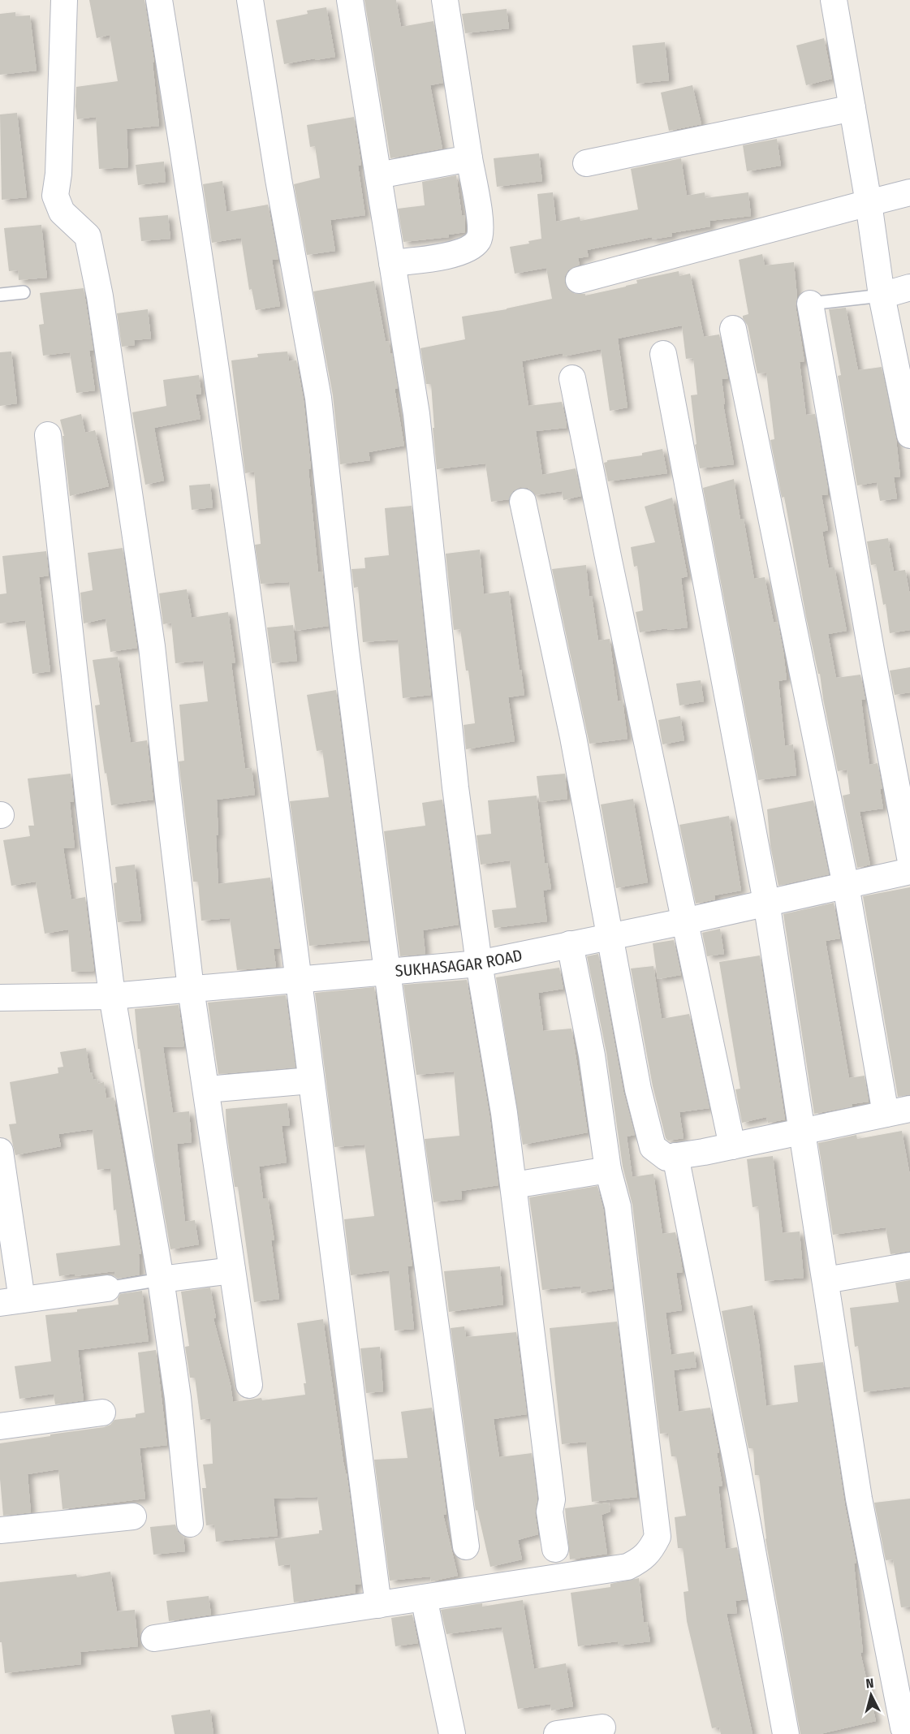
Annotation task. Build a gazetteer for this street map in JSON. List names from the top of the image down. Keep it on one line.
{"streets":{"street":["SUKHASAGAR ROAD"]},"north":"top"}
